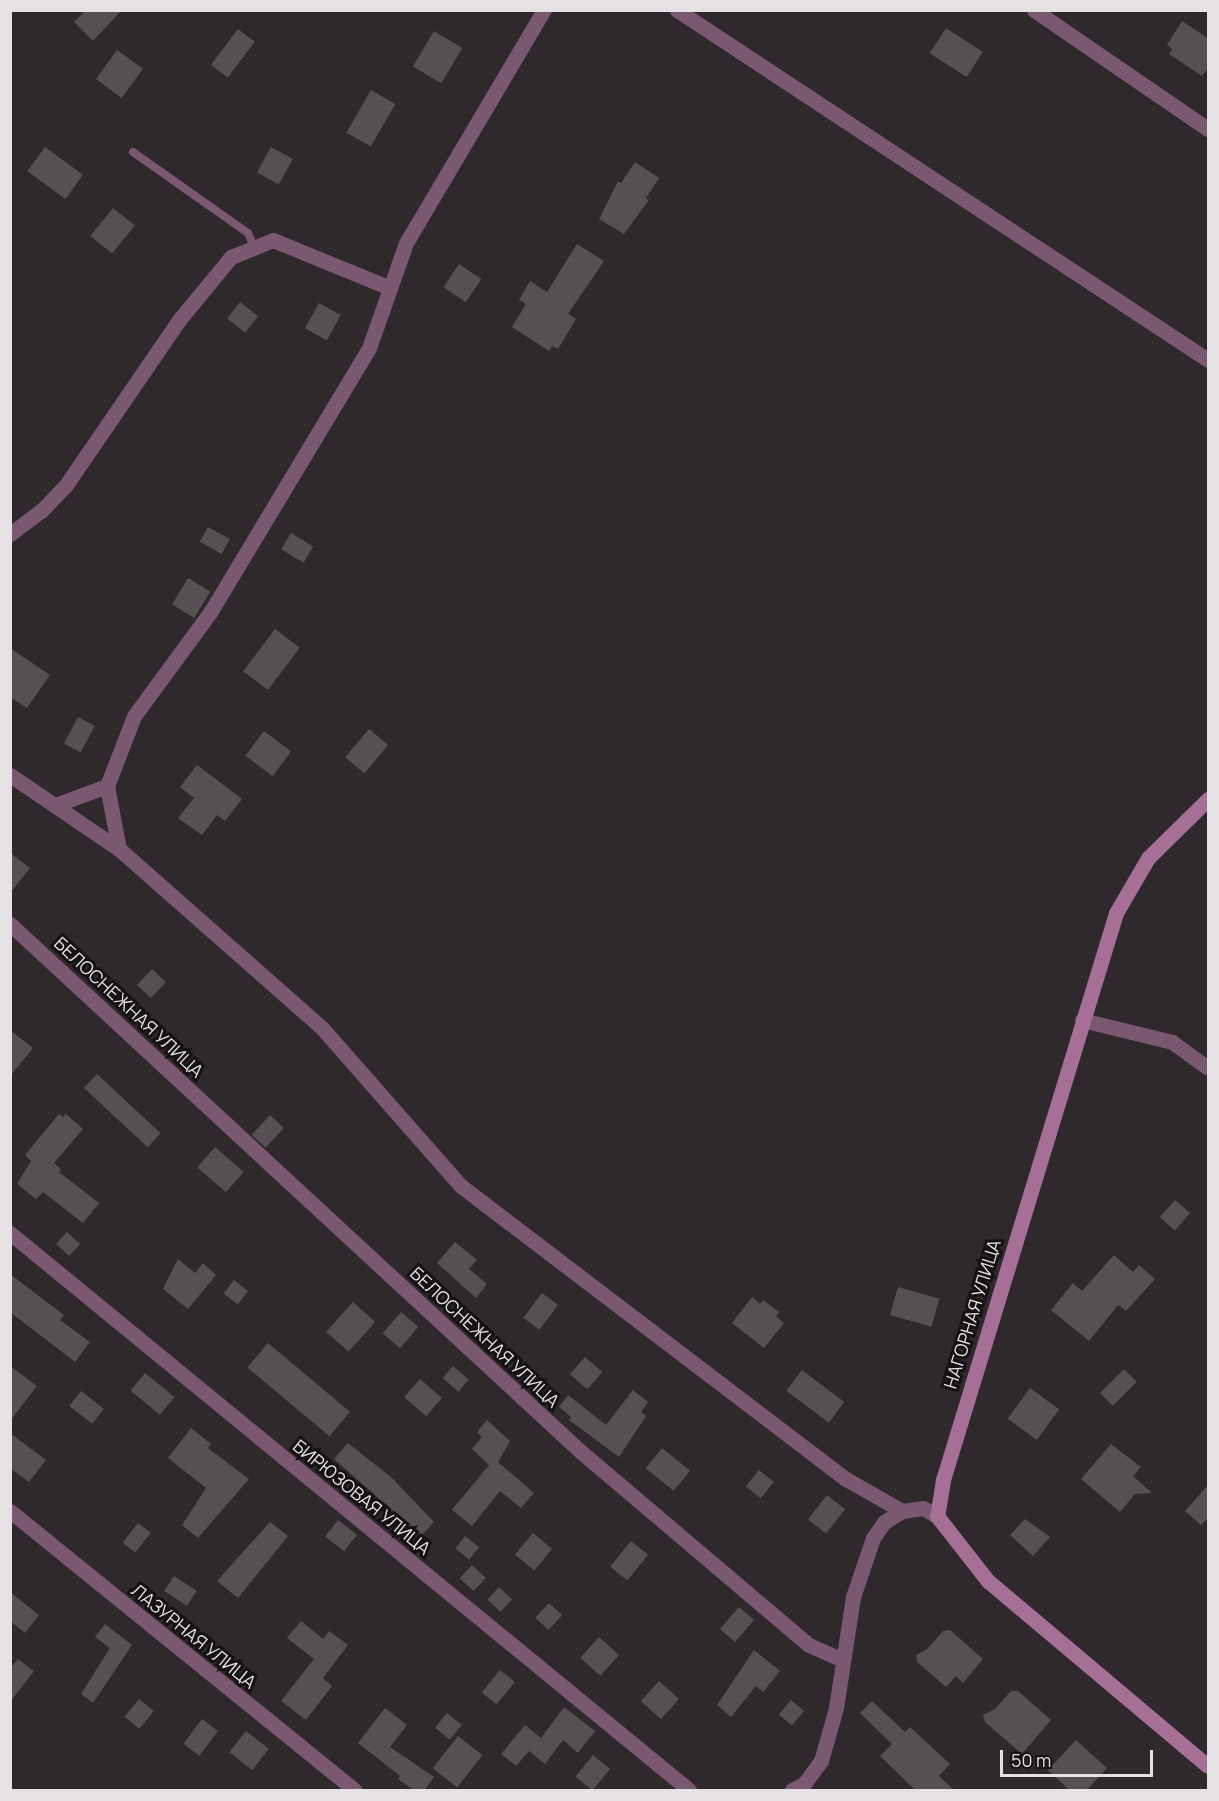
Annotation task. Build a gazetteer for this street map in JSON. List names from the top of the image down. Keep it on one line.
{"streets":{"street":["БЕЛОСНЕЖНАЯ УЛИЦА","НАГОРНАЯ УЛИЦА","БИРЮЗОВАЯ УЛИЦА","ЛАЗУРНАЯ УЛИЦА"]},"scale_bar":"50 m"}
